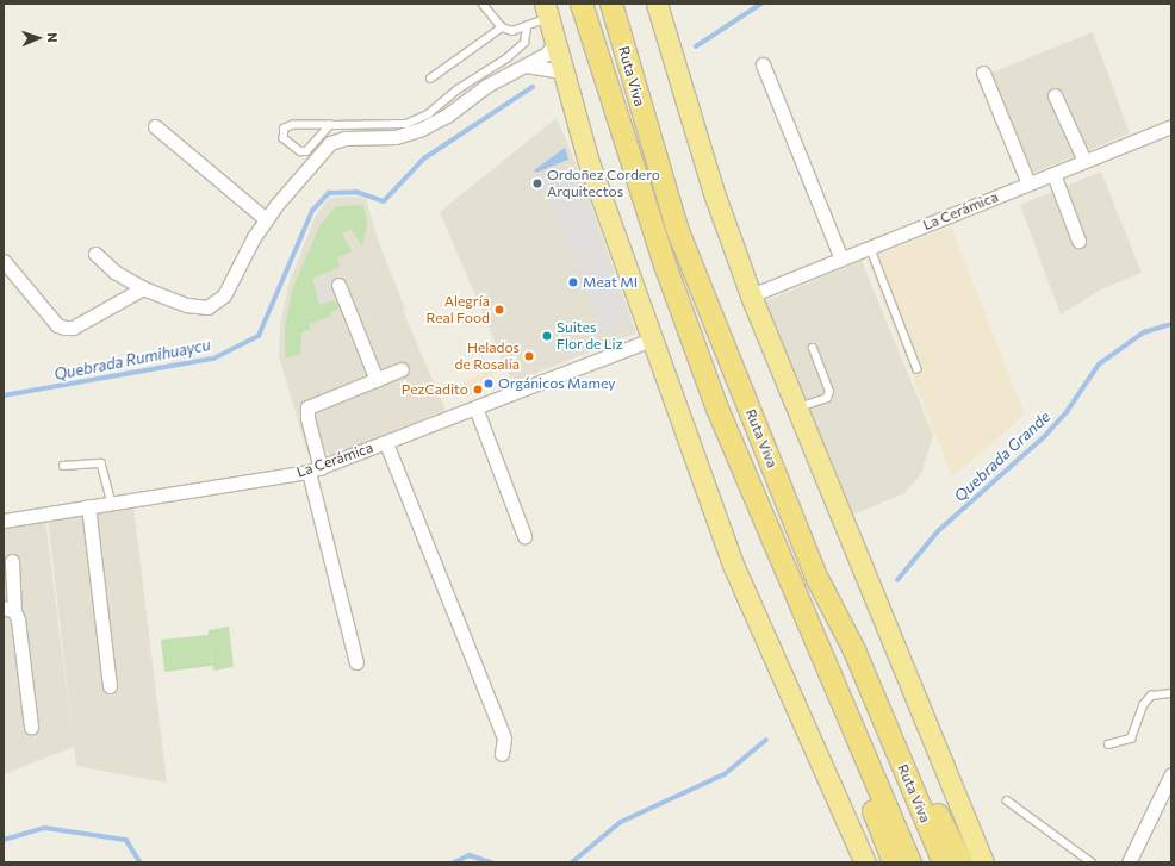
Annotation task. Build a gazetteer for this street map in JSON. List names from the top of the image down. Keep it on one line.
{"streets":{"highway":["Ruta Viva"],"street":["La Cerámica"]},"water":["Quebrada Rumihuaycu","Quebrada Grande"],"places":["Ordoñez Cordero Arquitectos","Meat MI","Alegría Real Food","Suites Flor de Liz","Helados de Rosalía","Orgánicos Mamey","PezCadito"],"north":"right"}
